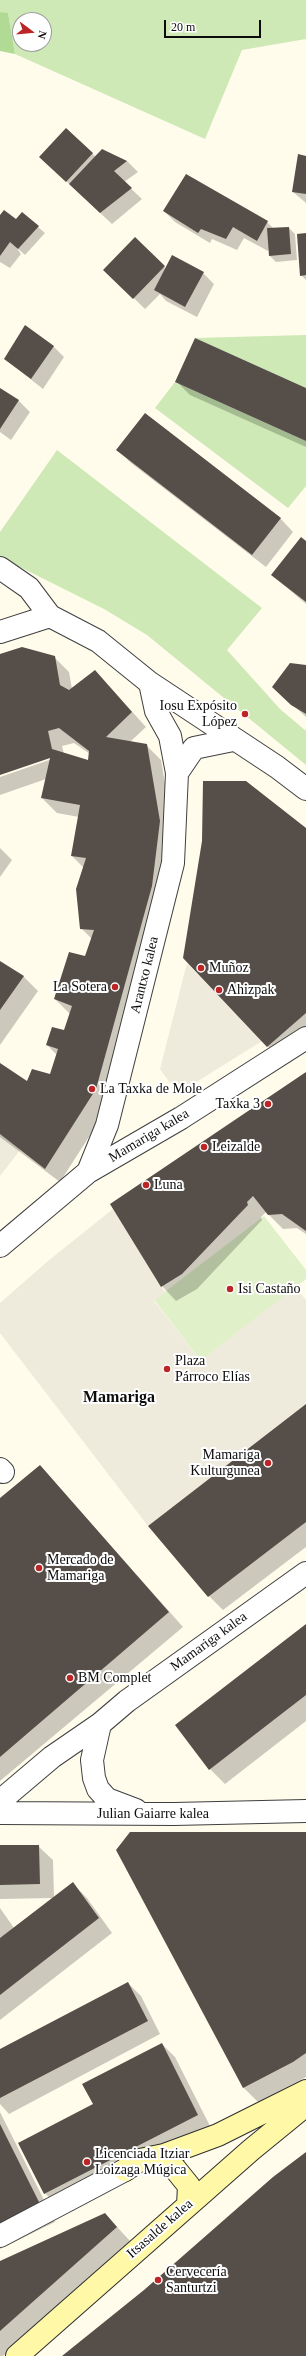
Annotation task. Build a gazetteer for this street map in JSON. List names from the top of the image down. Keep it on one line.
{"streets":{"street":["Arantxo kalea","Mamariga kalea","Julian Gaiarre kalea","Itsasalde kalea"]},"crossings":[["Arantxo kalea","Mamariga kalea"]],"districts":["Mamariga"],"places":["Iosu Expósito López","Muñoz","La Sotera","Ahizpak","La Taxka de Mole","Taxka 3","Leizalde","Luna","Isi Castaño","Plaza Párroco Elías","Mamariga Kulturgunea","Mercado de Mamariga","BM Complet","Licenciada Itziar Loizaga Múgica","Cervecería Santurtzi"],"scale_bar":"20 m","north":"right"}
